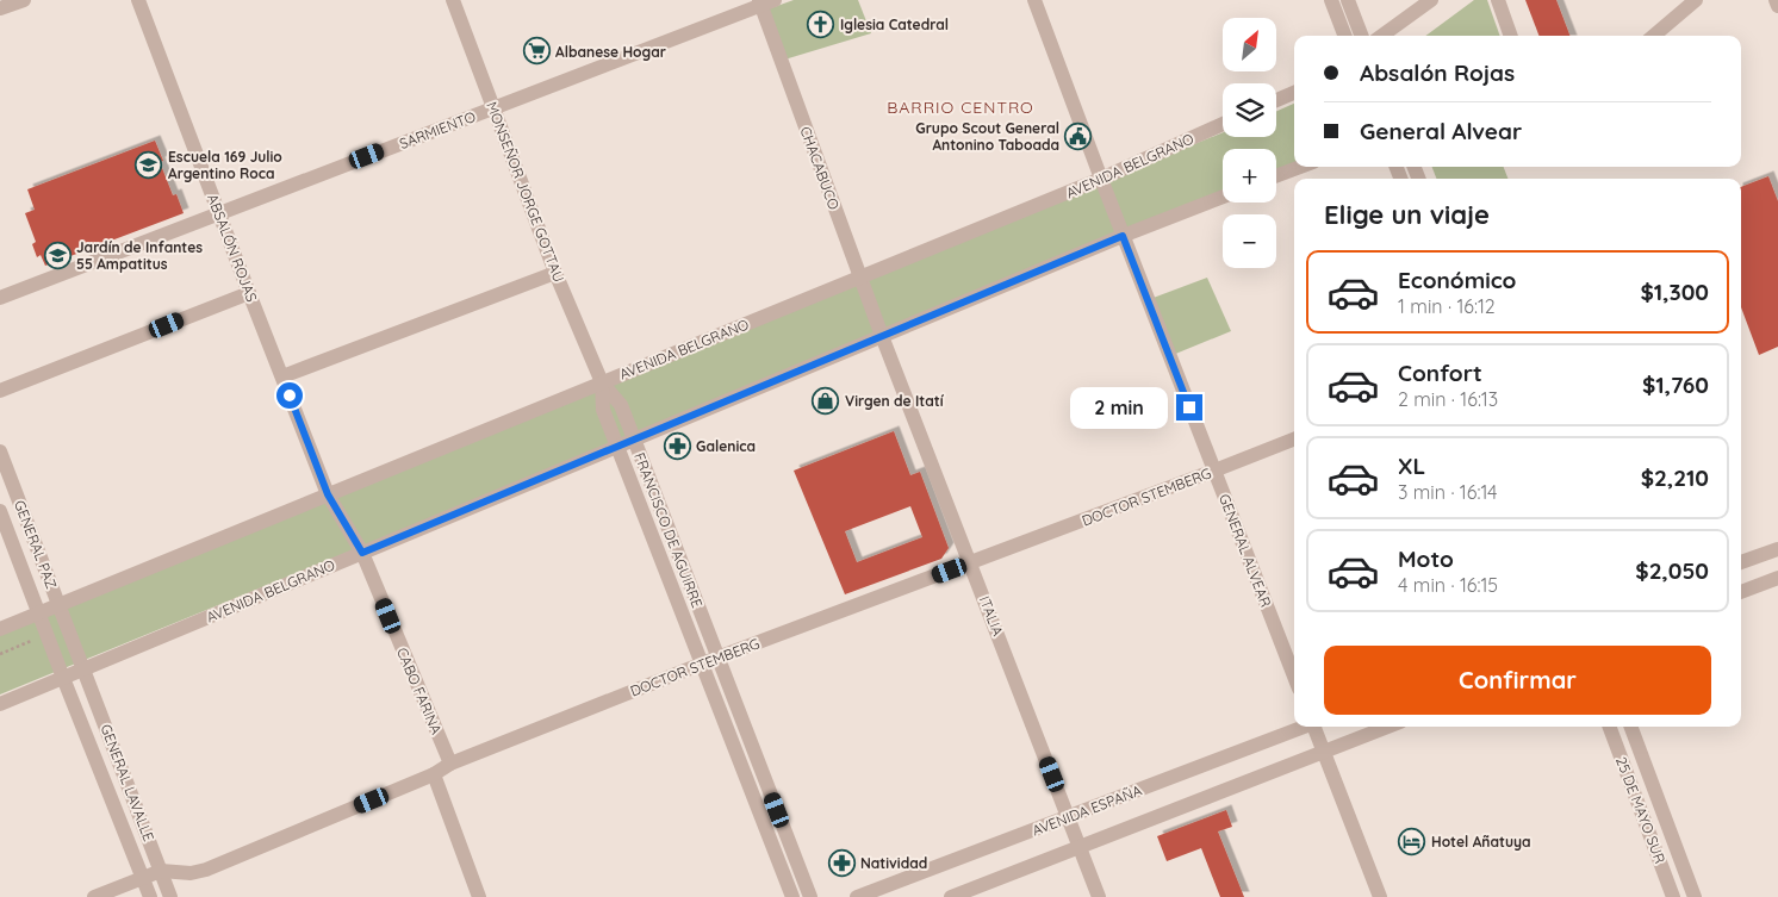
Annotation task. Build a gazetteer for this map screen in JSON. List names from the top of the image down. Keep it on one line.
{"streets":{"street":["SARMIENTO","AVENIDA BELGRANO","CHACABUCO","MONSEÑOR JORGE GOTTAU","ABSALÓN ROJAS","DOCTOR STEMBERG","FRANCISCO DE AGUIRRE","GENERAL PAZ","GENERAL ALVEAR","ITALIA","CABO FARINA","GENERAL LAVALLE","AVENIDA ESPAÑA","25 DE MAYO SUR"]},"crossings":[["SARMIENTO","CHACABUCO"],["SARMIENTO","MONSEÑOR JORGE GOTTAU"],["SARMIENTO","ABSALÓN ROJAS"],["AVENIDA BELGRANO","CHACABUCO"],["AVENIDA BELGRANO","MONSEÑOR JORGE GOTTAU"],["AVENIDA BELGRANO","ABSALÓN ROJAS"],["AVENIDA BELGRANO","FRANCISCO DE AGUIRRE"],["AVENIDA BELGRANO","GENERAL PAZ"],["AVENIDA BELGRANO","GENERAL ALVEAR"],["AVENIDA BELGRANO","ITALIA"],["AVENIDA BELGRANO","CABO FARINA"],["AVENIDA BELGRANO","GENERAL LAVALLE"],["CHACABUCO","ITALIA"],["MONSEÑOR JORGE GOTTAU","FRANCISCO DE AGUIRRE"],["ABSALÓN ROJAS","CABO FARINA"],["DOCTOR STEMBERG","FRANCISCO DE AGUIRRE"],["DOCTOR STEMBERG","GENERAL ALVEAR"],["DOCTOR STEMBERG","ITALIA"],["DOCTOR STEMBERG","CABO FARINA"],["DOCTOR STEMBERG","GENERAL LAVALLE"],["GENERAL PAZ","GENERAL LAVALLE"],["ITALIA","AVENIDA ESPAÑA"]],"districts":["BARRIO CENTRO"],"places":{"church":["Iglesia Catedral"],"supermarket":["Albanese Hogar"],"public building":["Grupo Scout General Antonino Taboada"],"school or university":["Escuela 169 Julio Argentino Roca","Jardín de Infantes 55 Ampatitus"],"shop":["Virgen de Itatí"],"pharmacy":["Galenica","Natividad"],"hotel":["Hotel Añatuya"]},"north":"top right","page":{"map_buttons":["+","−"],"banner":["Absalón Rojas","General Alvear"],"heading":"Elige un viaje","list":[{"name":"Económico","note":"1 min · 16:12","value":"$1,300"},{"name":"Confort","note":"2 min · 16:13","value":"$1,760"},{"name":"XL","note":"3 min · 16:14","value":"$2,210"},{"name":"Moto","note":"4 min · 16:15","value":"$2,050"}],"bubble":"2 min","buttons":"Confirmar"}}
